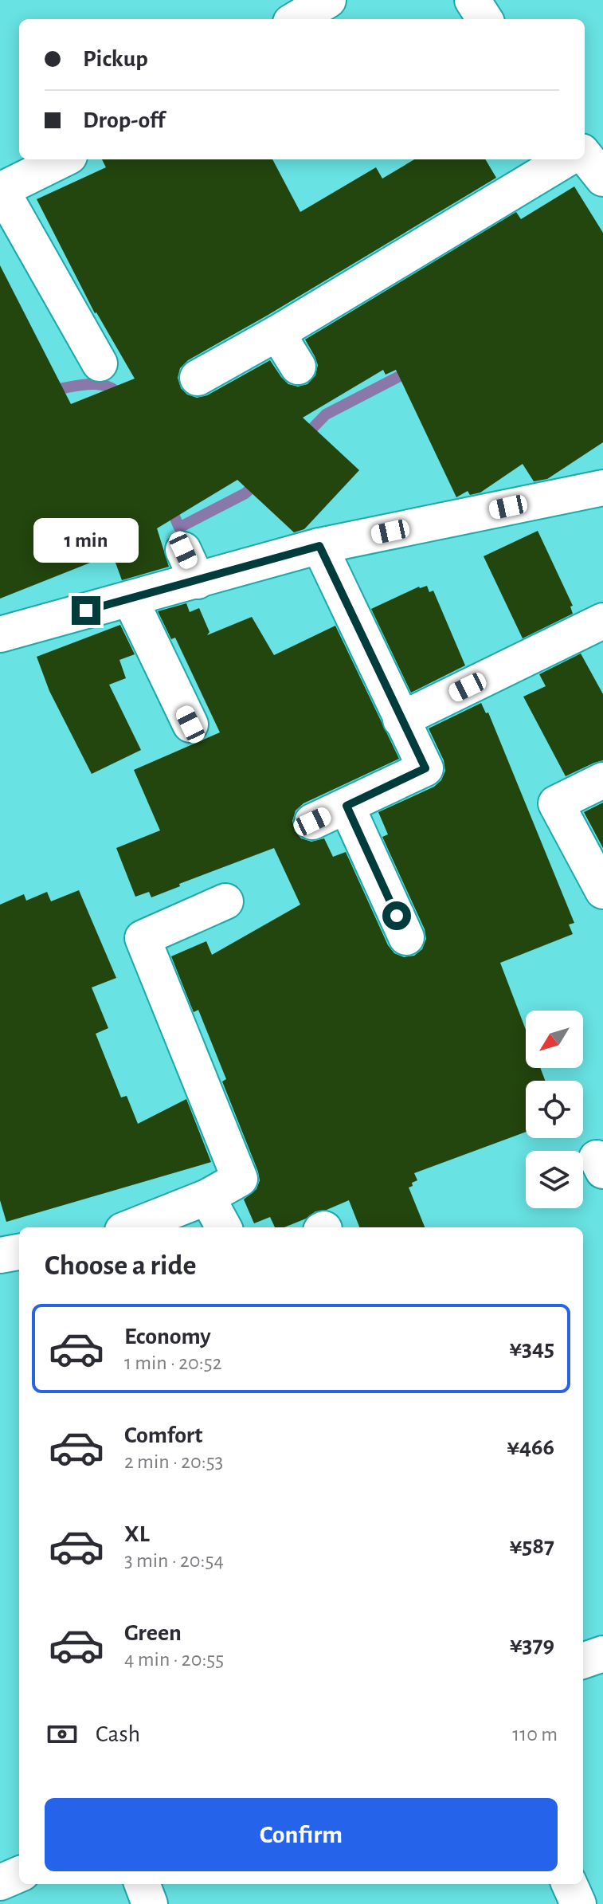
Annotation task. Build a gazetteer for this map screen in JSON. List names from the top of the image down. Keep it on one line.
{"north":"bottom left","page":{"banner":["Pickup","Drop-off"],"bubble":"1 min","heading":"Choose a ride","list":[{"name":"Economy","note":"1 min · 20:52","value":"¥345"},{"name":"Comfort","note":"2 min · 20:53","value":"¥466"},{"name":"XL","note":"3 min · 20:54","value":"¥587"},{"name":"Green","note":"4 min · 20:55","value":"¥379"}],"pay":["Cash","110 m"],"buttons":"Confirm"}}
